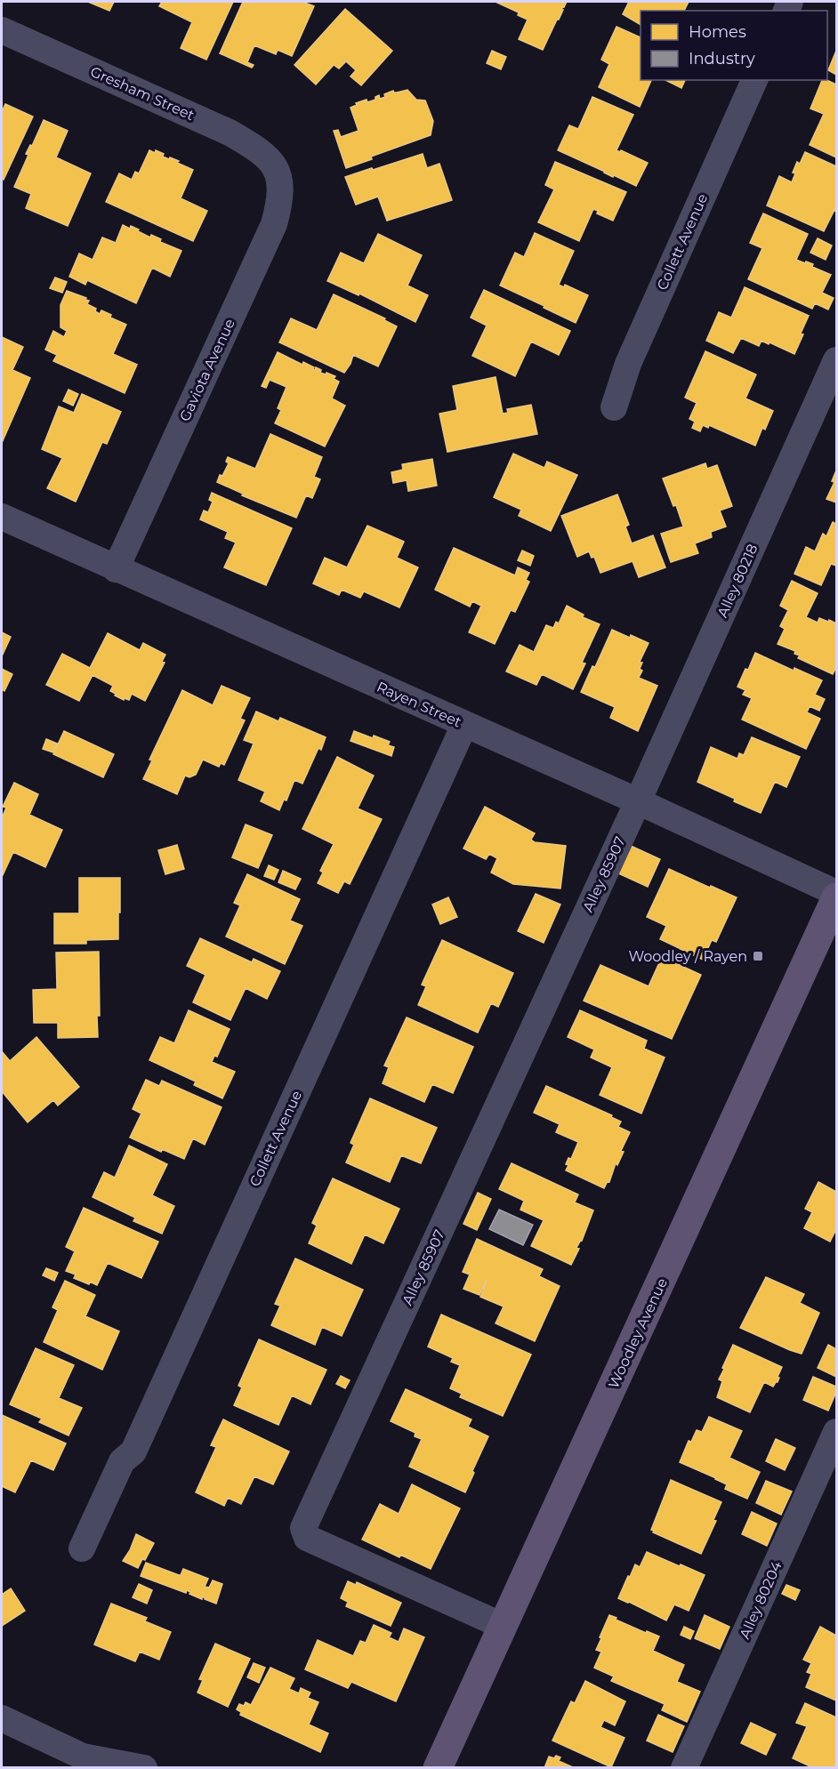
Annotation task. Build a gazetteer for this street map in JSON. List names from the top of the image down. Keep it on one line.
{"streets":{"main road":["Woodley Avenue"],"street":["Gresham Street","Collett Avenue","Gaviota Avenue","Alley 80218","Rayen Street","Alley 85907","Alley 80204"]},"crossings":[["Gresham Street","Gaviota Avenue"],["Collett Avenue","Rayen Street"],["Gaviota Avenue","Rayen Street"],["Alley 80218","Rayen Street"],["Alley 80218","Alley 85907"],["Rayen Street","Alley 85907"],["Alley 85907","Woodley Avenue"]],"places":{"transit":["Woodley / Rayen"]},"legend":["Homes","Industry"]}
